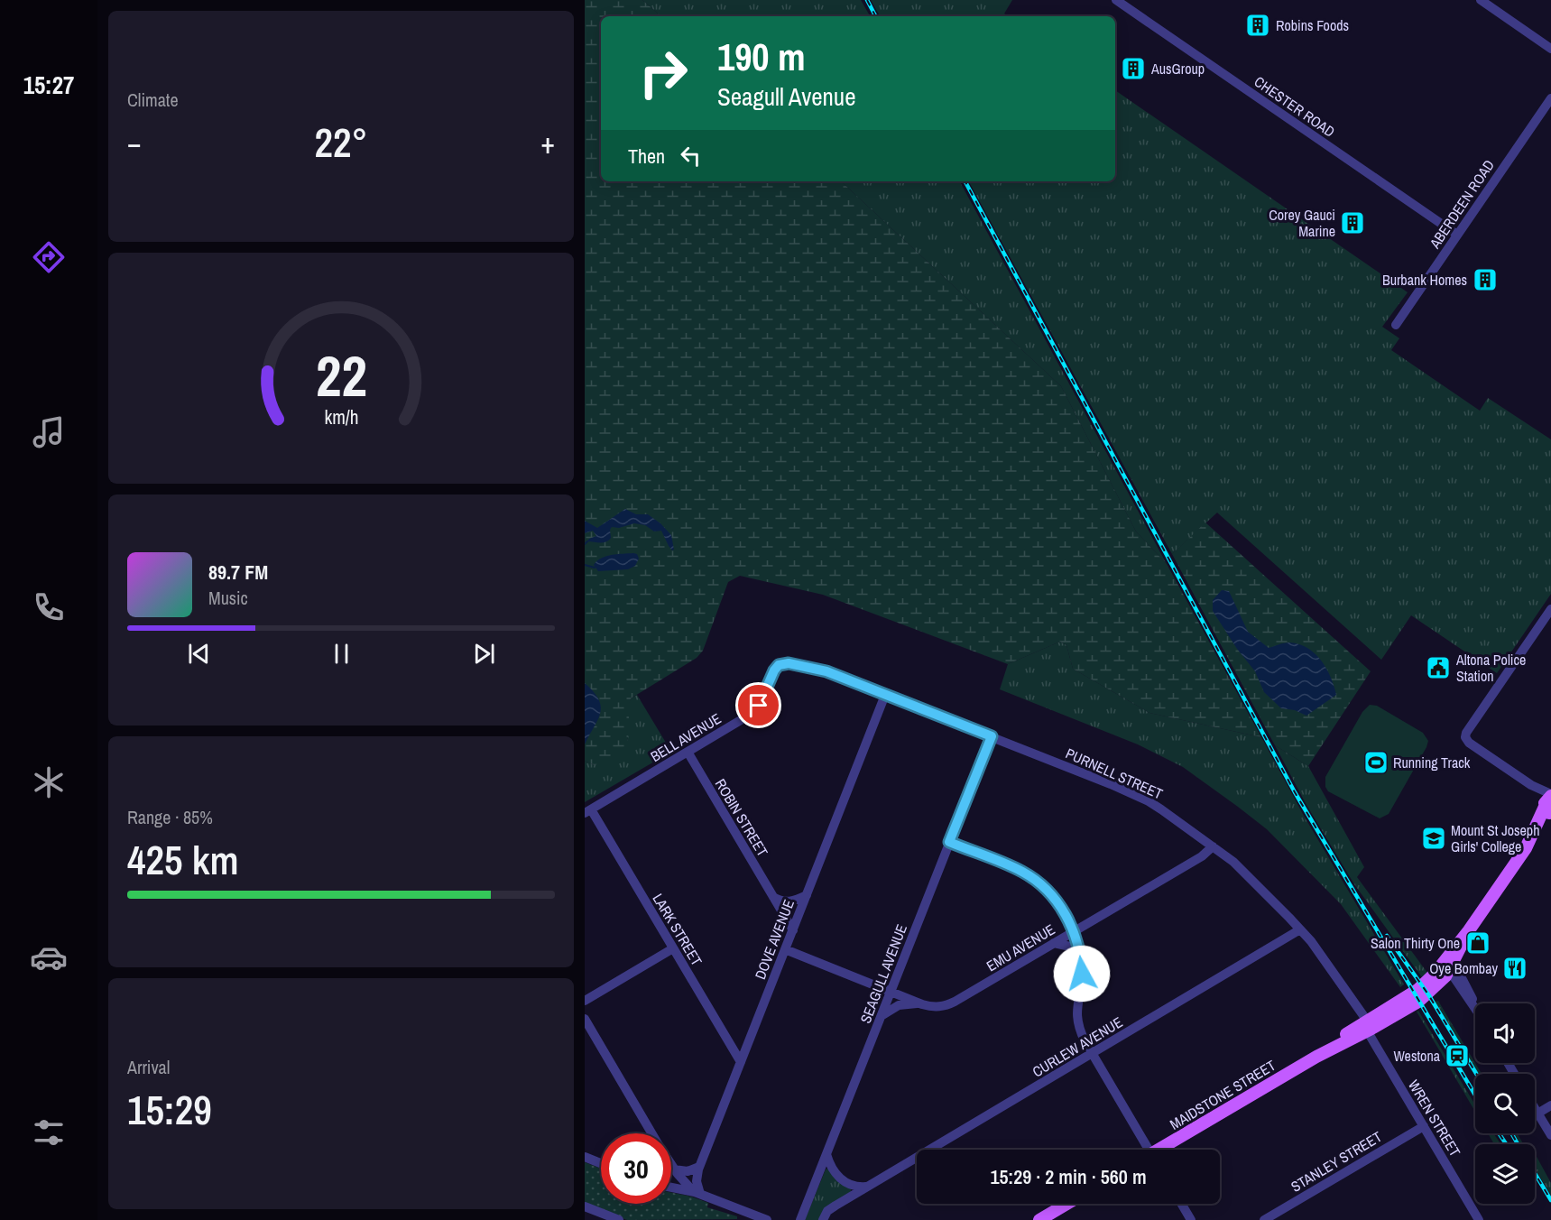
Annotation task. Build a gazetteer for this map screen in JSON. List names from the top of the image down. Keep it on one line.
{"streets":{"main road":["MAIDSTONE STREET"],"street":["CHESTER ROAD","ABERDEEN ROAD","BELL AVENUE","PURNELL STREET","ROBIN STREET","LARK STREET","DOVE AVENUE","EMU AVENUE","SEAGULL AVENUE","CURLEW AVENUE","WREN STREET","STANLEY STREET"]},"crossings":[["CHESTER ROAD","ABERDEEN ROAD"],["BELL AVENUE","PURNELL STREET"],["BELL AVENUE","ROBIN STREET"],["BELL AVENUE","LARK STREET"],["PURNELL STREET","DOVE AVENUE"],["PURNELL STREET","EMU AVENUE"],["PURNELL STREET","SEAGULL AVENUE"],["PURNELL STREET","CURLEW AVENUE"],["PURNELL STREET","MAIDSTONE STREET"],["PURNELL STREET","WREN STREET"],["ROBIN STREET","DOVE AVENUE"],["LARK STREET","DOVE AVENUE"],["DOVE AVENUE","EMU AVENUE"],["EMU AVENUE","SEAGULL AVENUE"],["MAIDSTONE STREET","WREN STREET"],["WREN STREET","STANLEY STREET"]],"places":{"building":["Robins Foods","AusGroup","Corey Gauci Marine","Burbank Homes"],"public building":["Altona Police Station"],"sports":["Running Track"],"school or university":["Mount St Joseph Girls' College"],"shop":["Salon Thirty One"],"restaurant":["Oye Bombay"],"station":["Westona"]},"page":{"tabs":"15:27","tile":["Climate",["Range · 85%","425 km"],["Arrival","15:29"]],"turn":["190 m","Seagull Avenue"],"heat":["−","22°","+"],"then":"Then","song":["89.7 FM","Music"],"limit":"30","trip":"15:29 · 2 min · 560 m","gauge":["22","km/h"]}}
